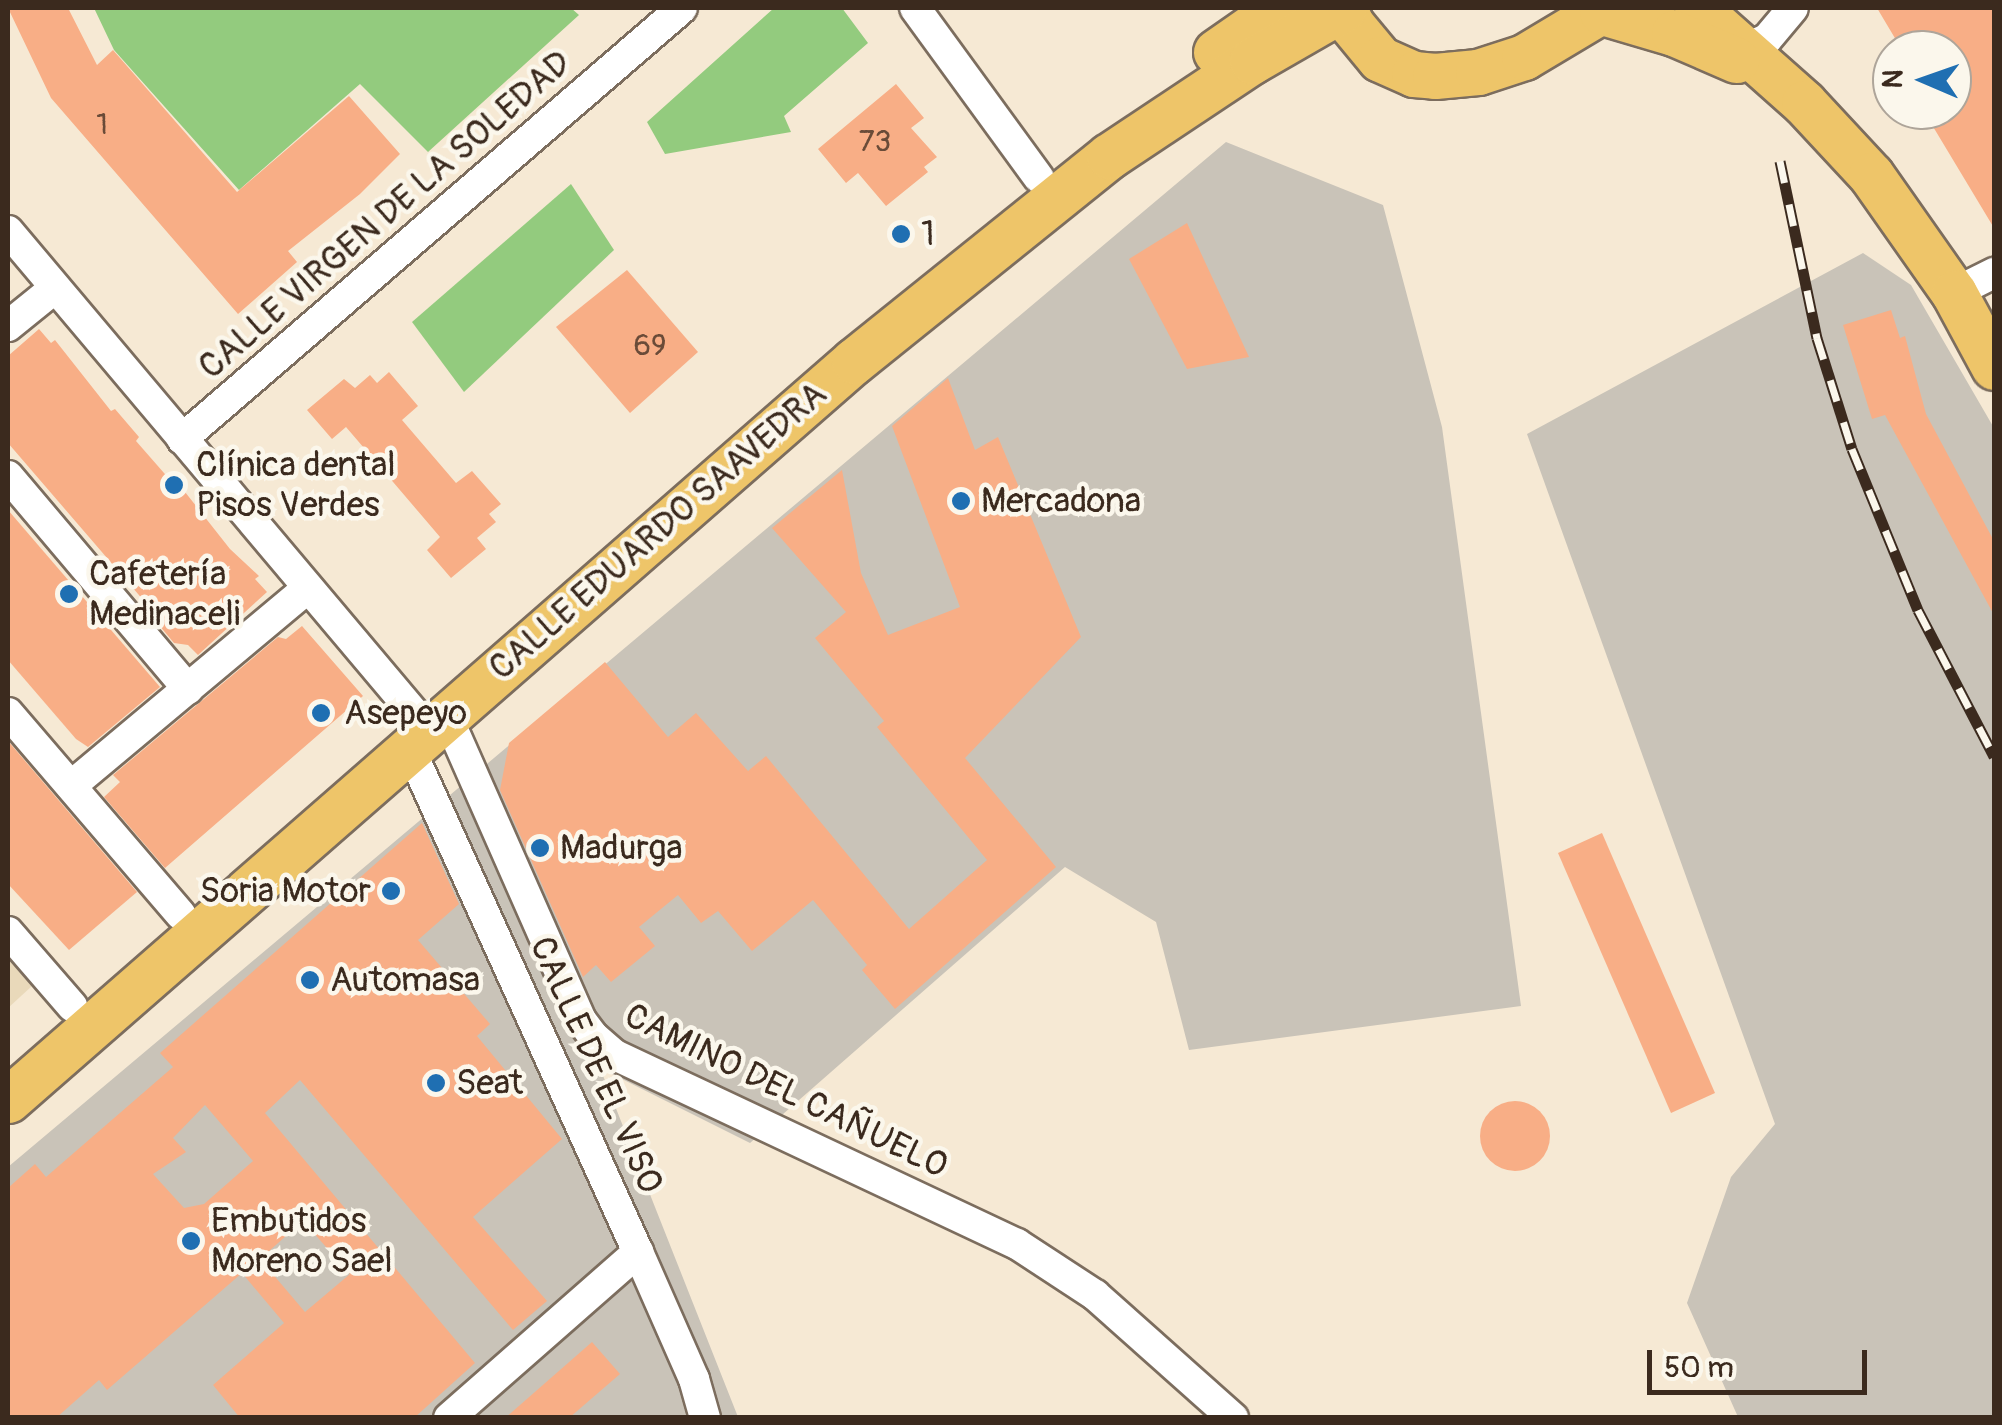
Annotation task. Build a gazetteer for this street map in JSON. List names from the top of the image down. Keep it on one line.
{"streets":{"main road":["CALLE EDUARDO SAAVEDRA"],"street":["CALLE VIRGEN DE LA SOLEDAD","CALLE DE EL VISO","CAMINO DEL CAÑUELO"]},"crossings":[["CALLE EDUARDO SAAVEDRA","CALLE DE EL VISO"],["CALLE EDUARDO SAAVEDRA","CAMINO DEL CAÑUELO"],["CALLE DE EL VISO","CAMINO DEL CAÑUELO"]],"places":["1","Clínica dental Pisos Verdes","Mercadona","Cafetería Medinaceli","Asepeyo","Madurga","Soria Motor","Automasa","Seat","Embutidos Moreno Sael"],"house_numbers":["1","73","69"],"scale_bar":"50 m","north":"left"}
